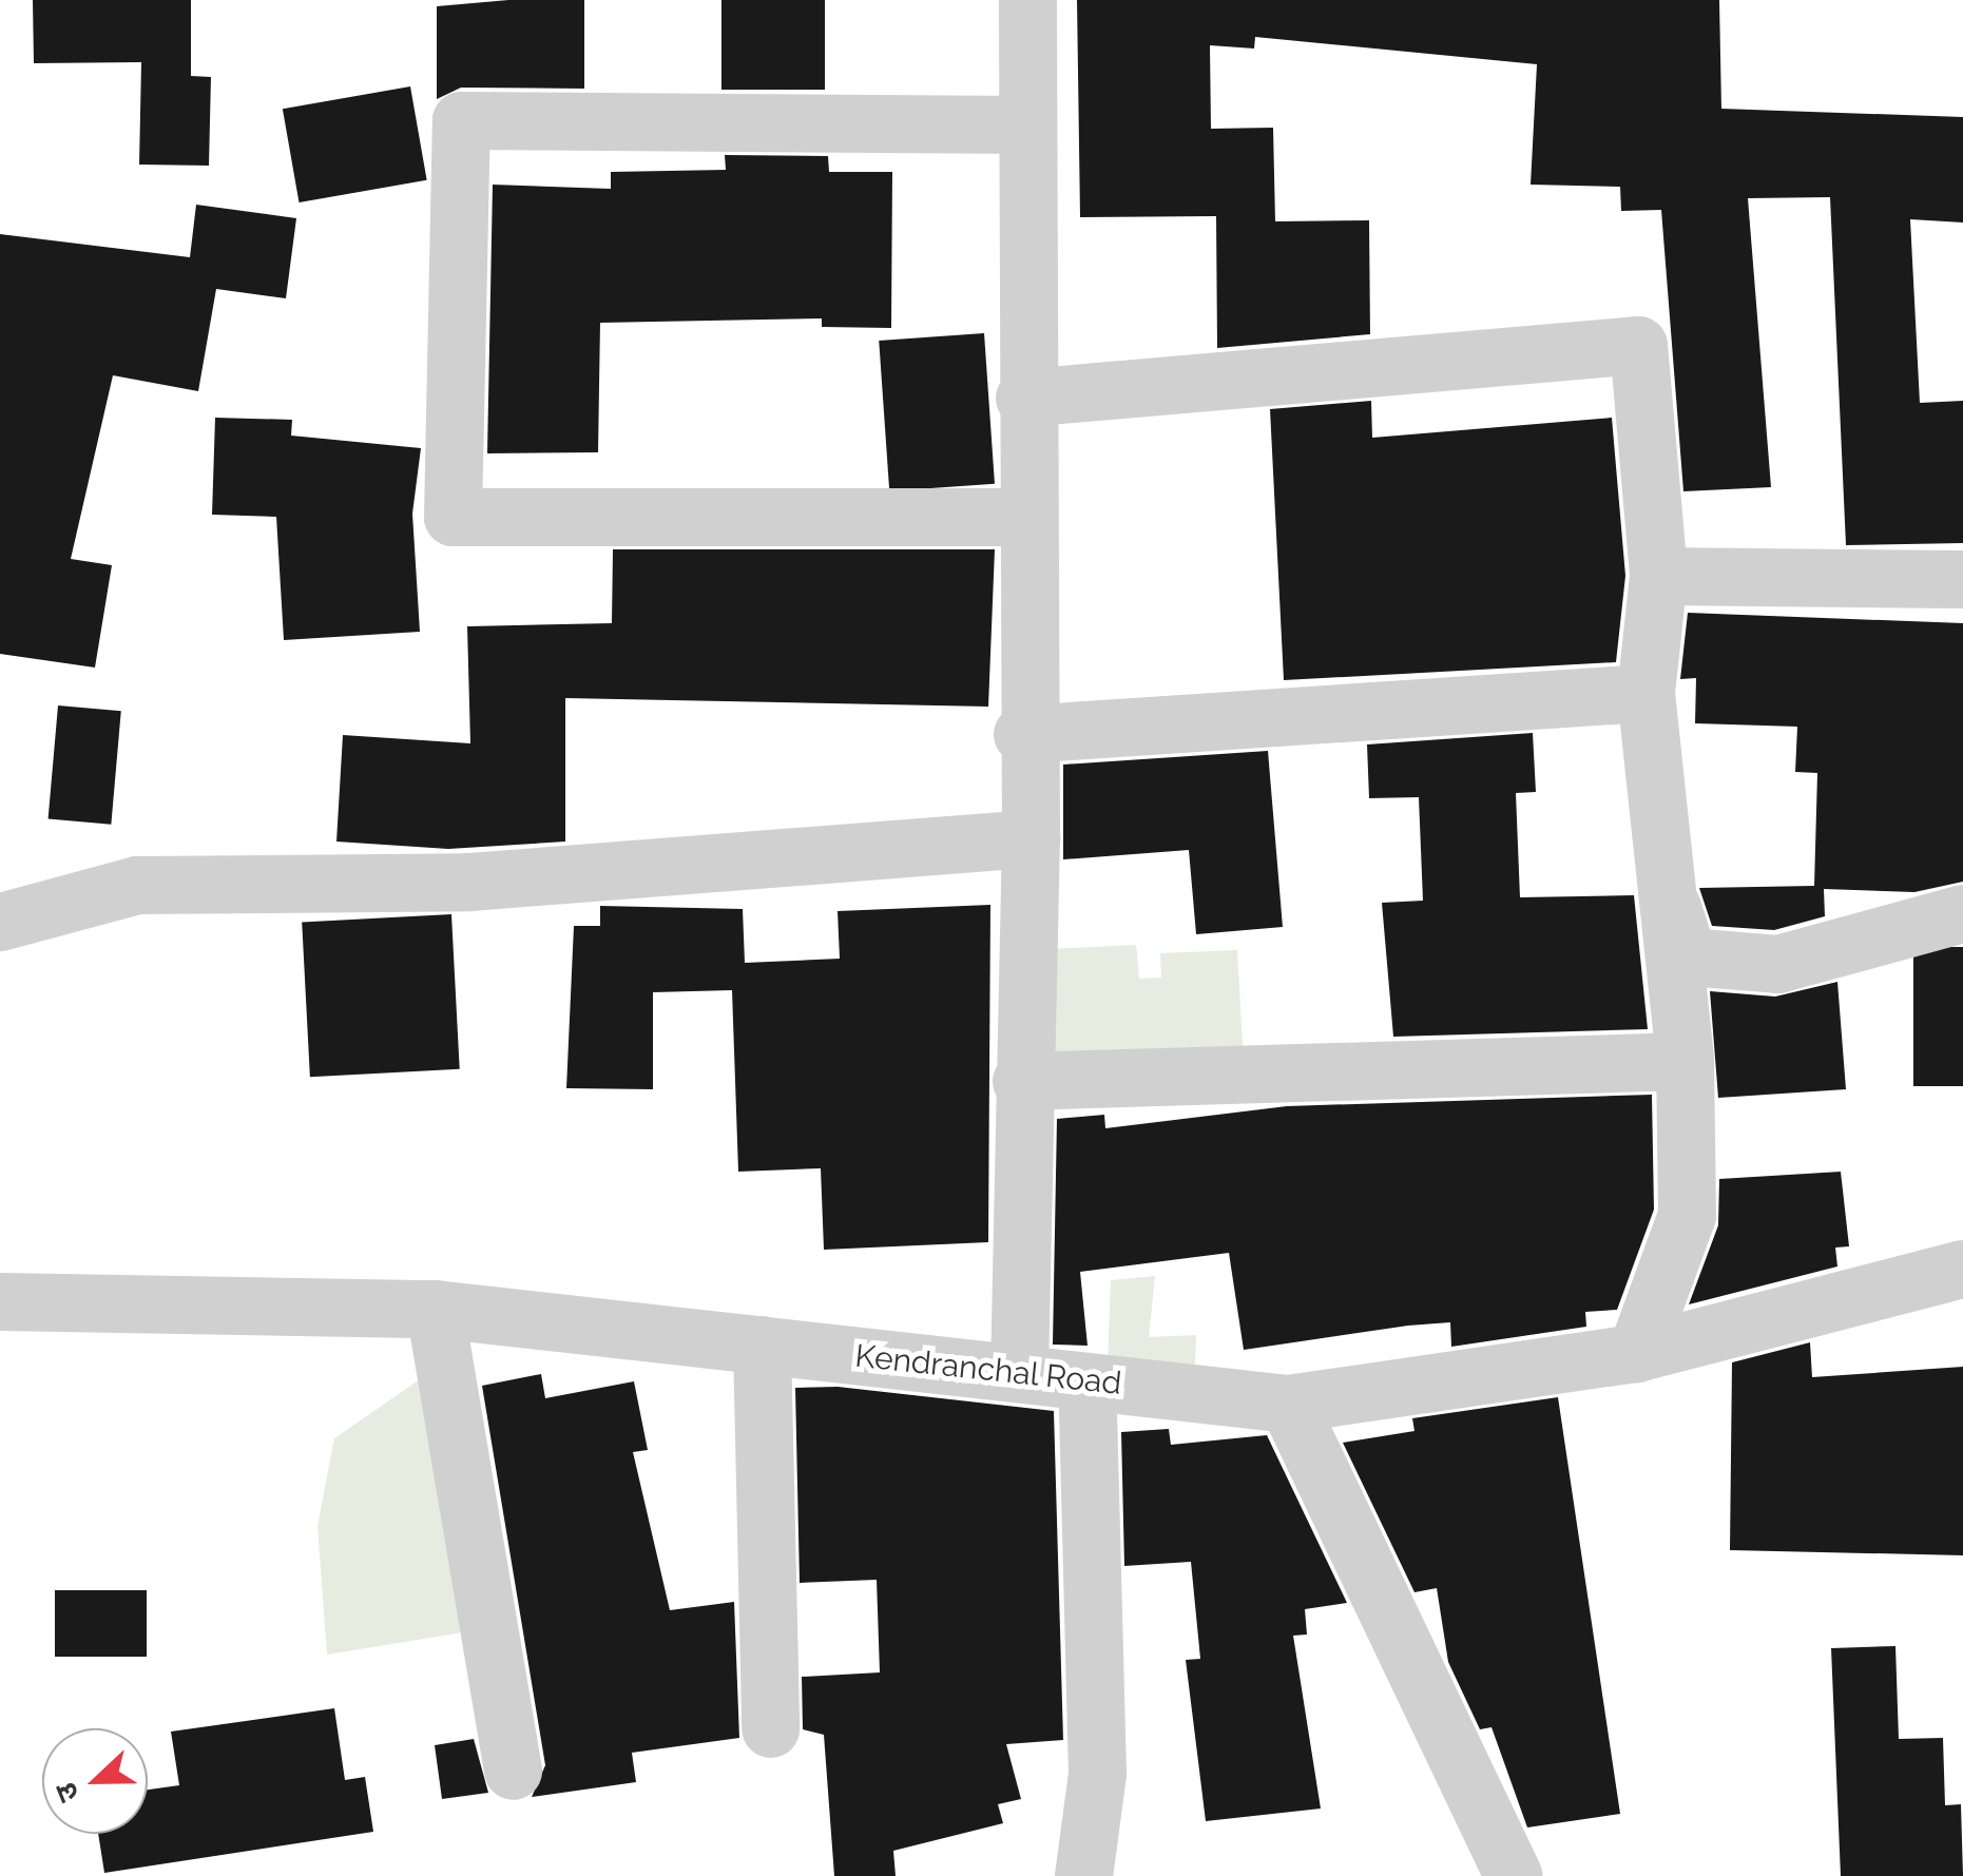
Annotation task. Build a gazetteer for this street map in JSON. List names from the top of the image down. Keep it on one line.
{"streets":{"street":["Kendranchal Road"]},"north":"left"}
